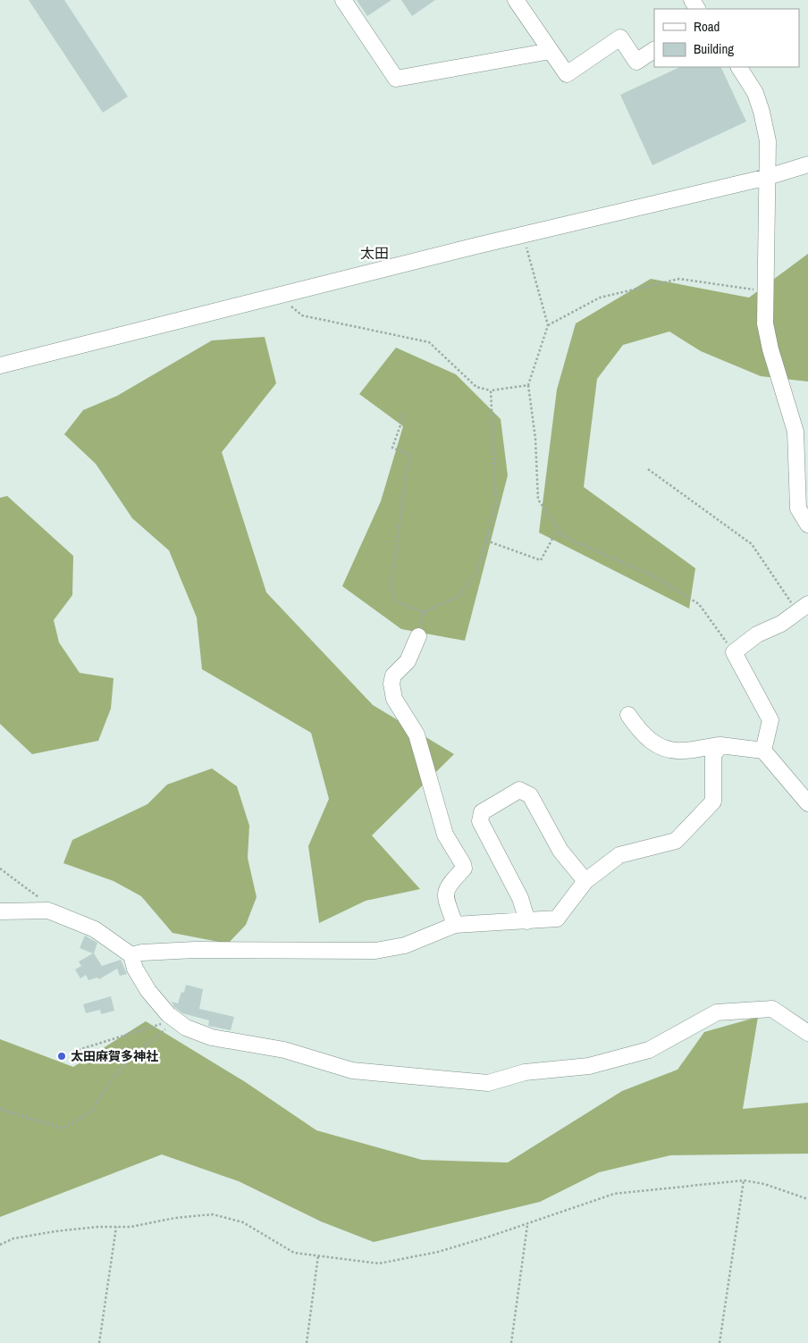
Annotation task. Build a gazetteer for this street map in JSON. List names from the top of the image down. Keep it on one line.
{"districts":["太田"],"places":["太田麻賀多神社"],"legend":["Road","Building"]}
